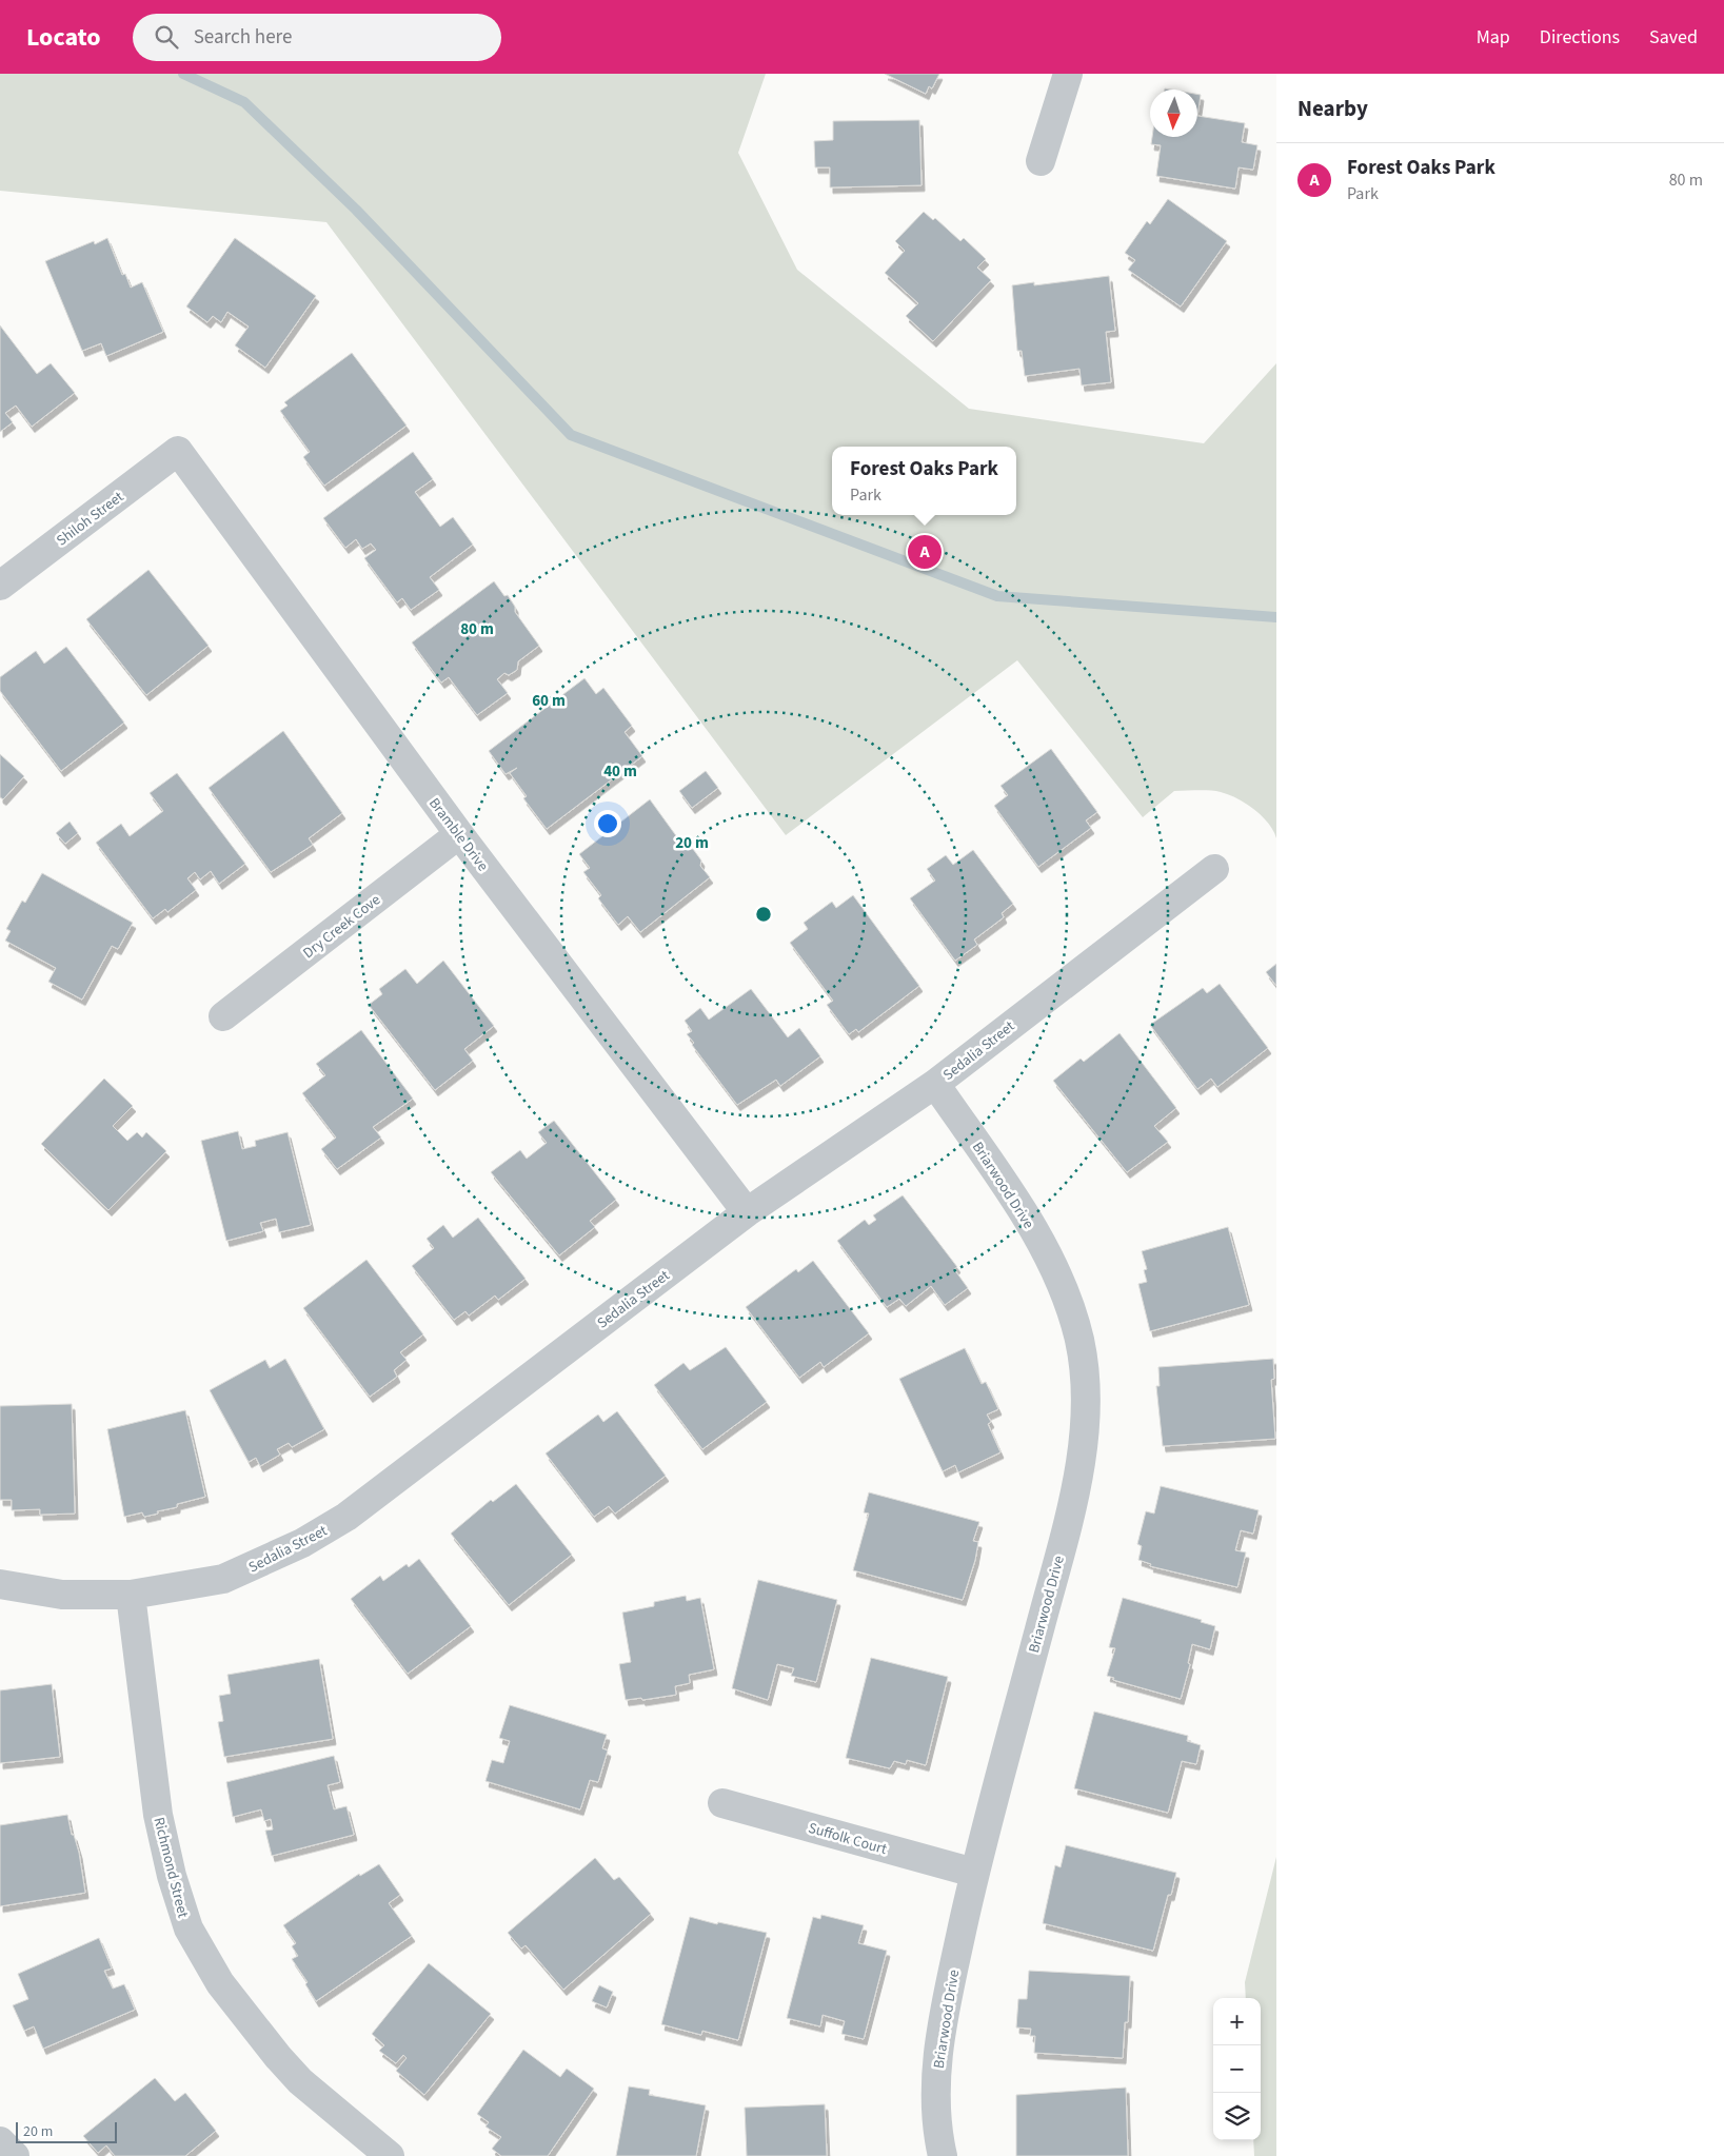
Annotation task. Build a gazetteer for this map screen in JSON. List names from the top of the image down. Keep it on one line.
{"streets":{"street":["Shiloh Street","Bramble Drive","Dry Creek Cove","Sedalia Street","Briarwood Drive","Suffolk Court","Richmond Street"]},"crossings":[["Shiloh Street","Bramble Drive"],["Bramble Drive","Dry Creek Cove"],["Bramble Drive","Sedalia Street"],["Sedalia Street","Briarwood Drive"],["Sedalia Street","Richmond Street"],["Briarwood Drive","Suffolk Court"]],"scale_bar":"20 m","north":"bottom","page":{"header":"Locato","search":"Search here","nav":["Map","Directions","Saved"],"heading":"Nearby","list":[{"mark":"A","name":"Forest Oaks Park","note":"Park","value":"80 m"}],"popup":["Forest Oaks Park","Park"],"pins":"A","map_buttons":["+","−"],"scale":"20 m"},"rings":["80 m","60 m","40 m","20 m"]}
